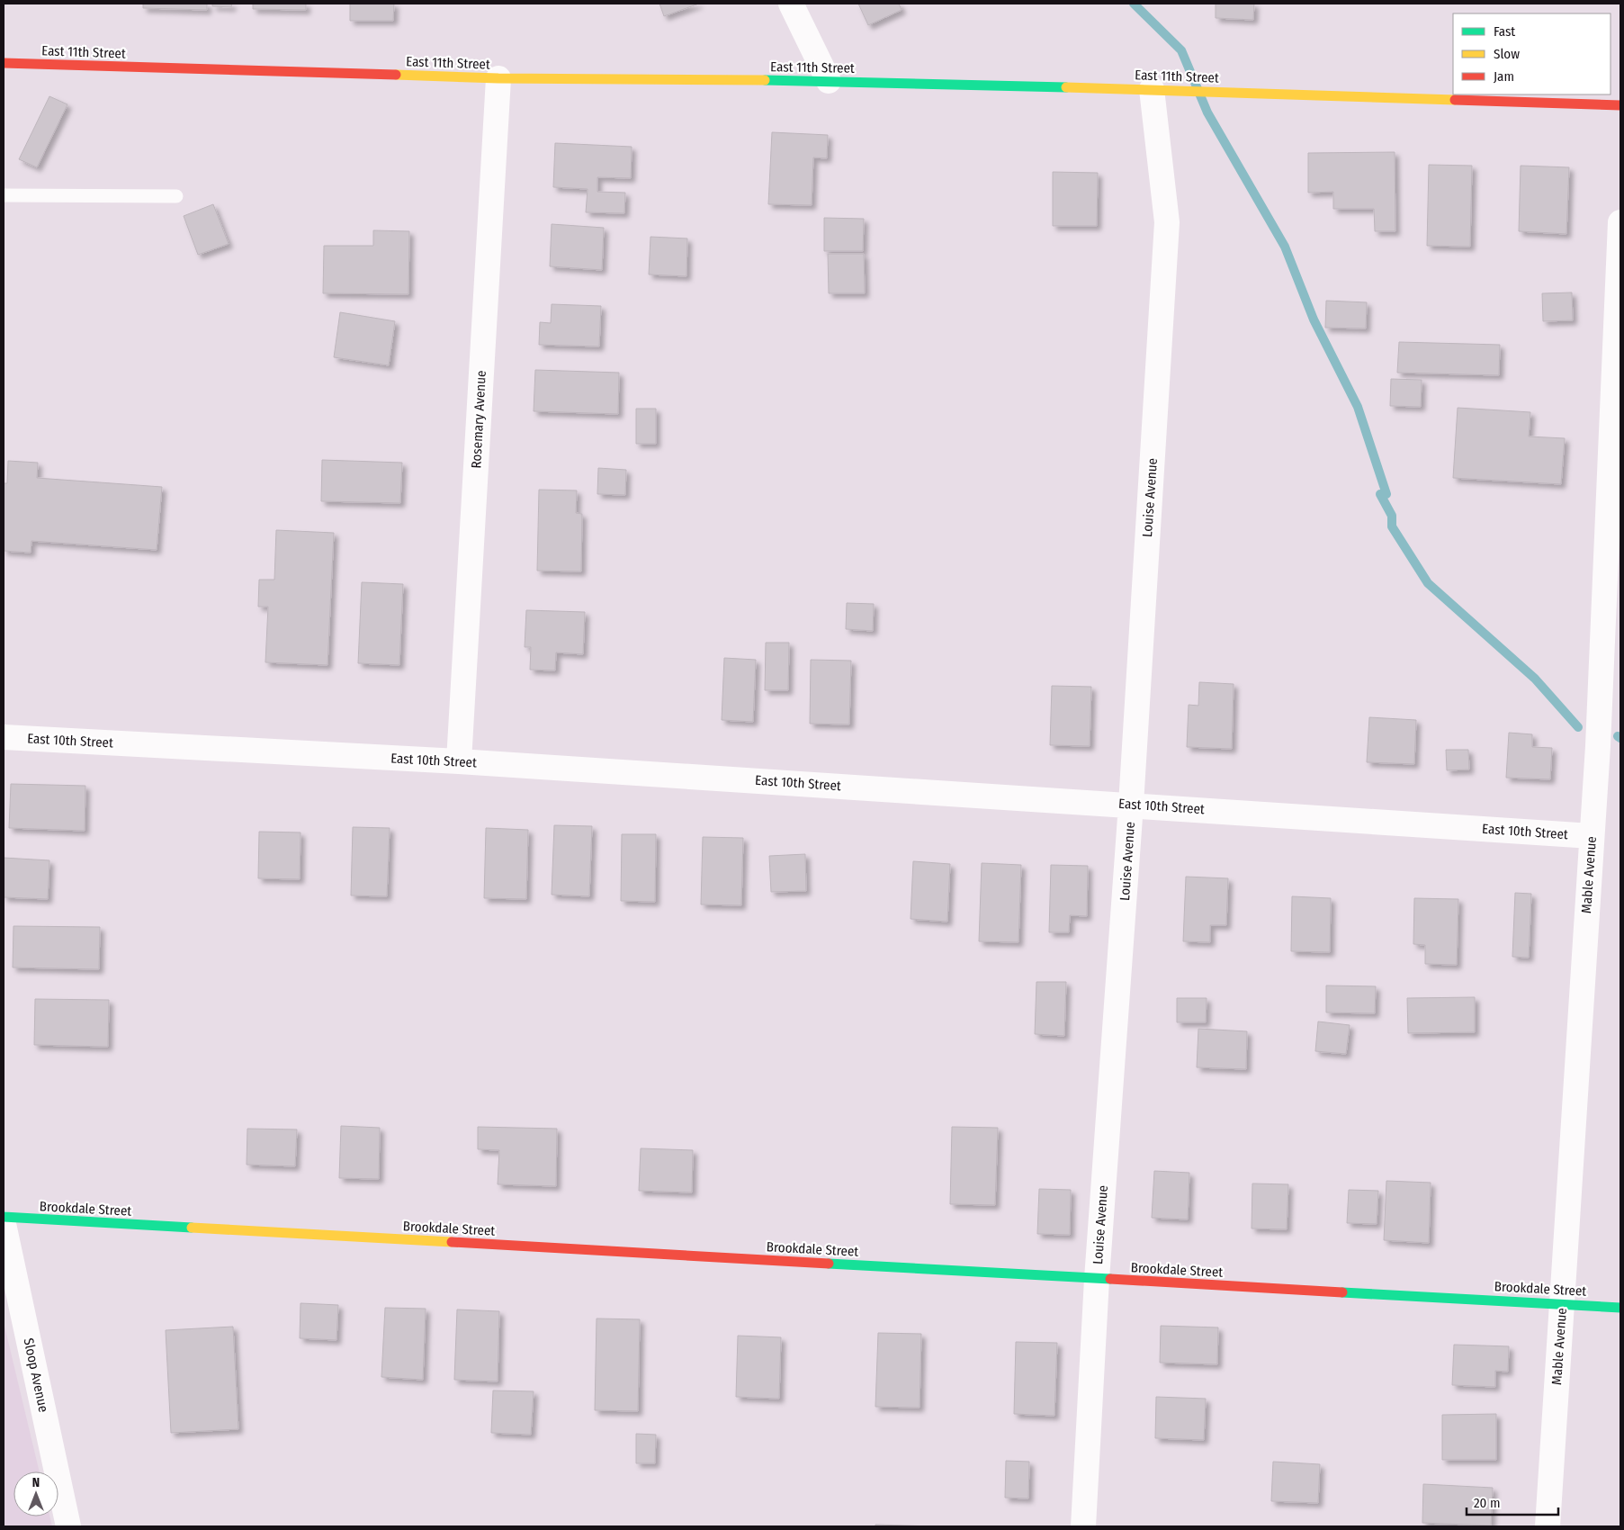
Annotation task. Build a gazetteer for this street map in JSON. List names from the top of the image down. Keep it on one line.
{"streets":{"street":["East 11th Street","Rosemary Avenue","Louise Avenue","East 10th Street","Mable Avenue","Brookdale Street","Sloop Avenue"]},"crossings":[["East 11th Street","Rosemary Avenue"],["East 11th Street","Louise Avenue"],["Rosemary Avenue","East 10th Street"],["Louise Avenue","East 10th Street"],["Louise Avenue","Brookdale Street"],["East 10th Street","Mable Avenue"],["Mable Avenue","Brookdale Street"]],"legend":["Fast","Slow","Jam"],"scale_bar":"20 m","north":"top"}
